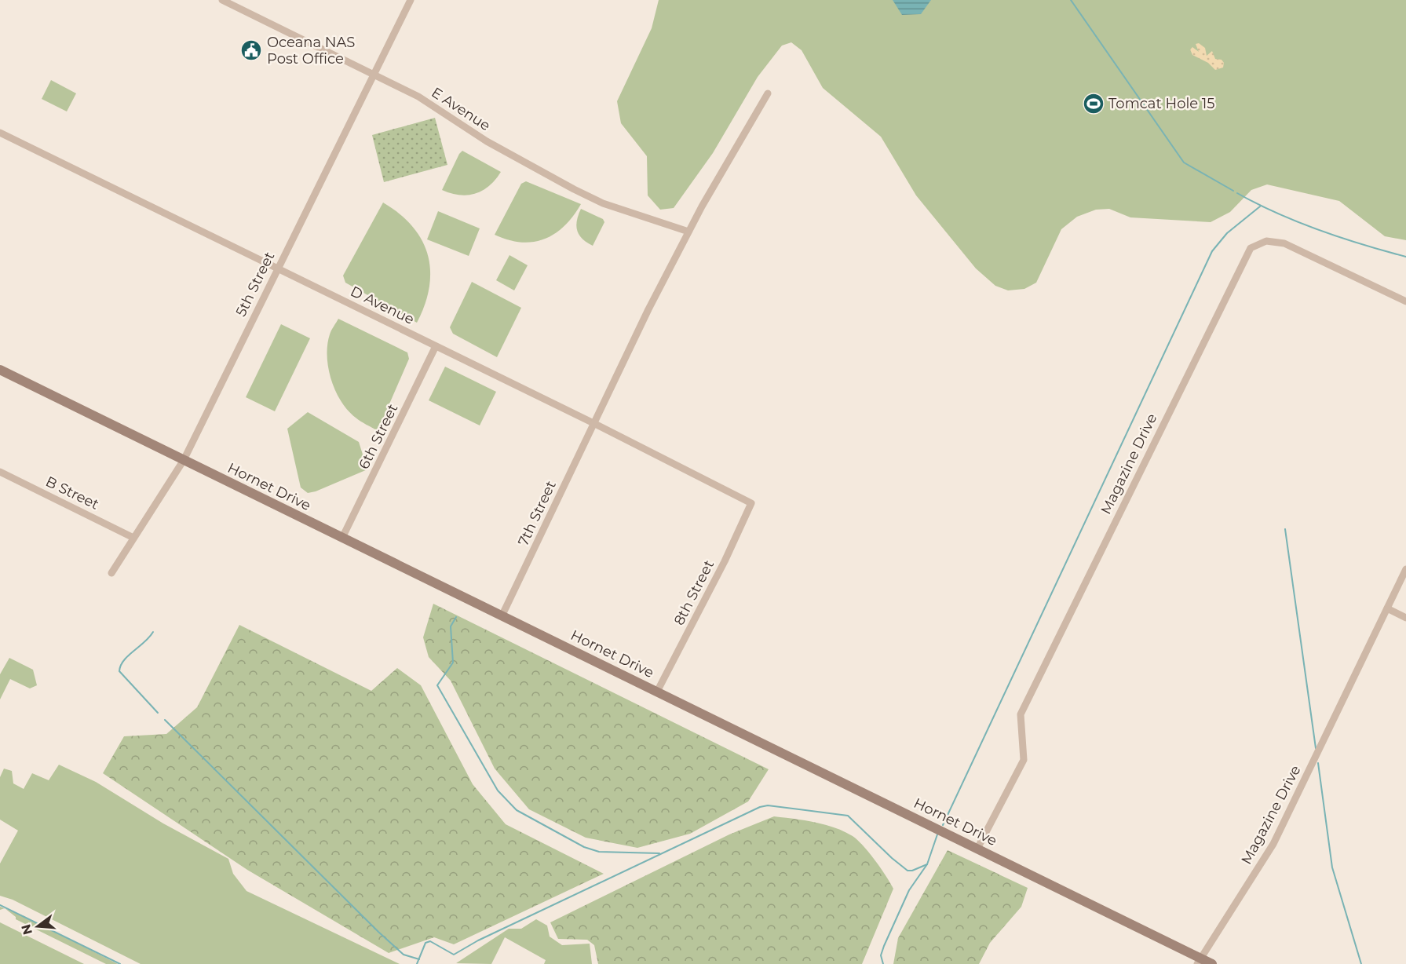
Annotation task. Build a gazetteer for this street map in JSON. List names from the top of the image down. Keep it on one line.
{"streets":{"main road":["Hornet Drive"],"street":["E Avenue","5th Street","D Avenue","6th Street","Magazine Drive","B Street","7th Street","8th Street"]},"crossings":[["E Avenue","5th Street"],["E Avenue","7th Street"],["5th Street","D Avenue"],["5th Street","Hornet Drive"],["5th Street","B Street"],["D Avenue","6th Street"],["D Avenue","7th Street"],["D Avenue","8th Street"],["6th Street","Hornet Drive"],["Magazine Drive","Hornet Drive"],["Hornet Drive","7th Street"],["Hornet Drive","8th Street"]],"places":{"public building":["Oceana NAS Post Office"],"sports":["Tomcat Hole 15"]},"north":"left"}
